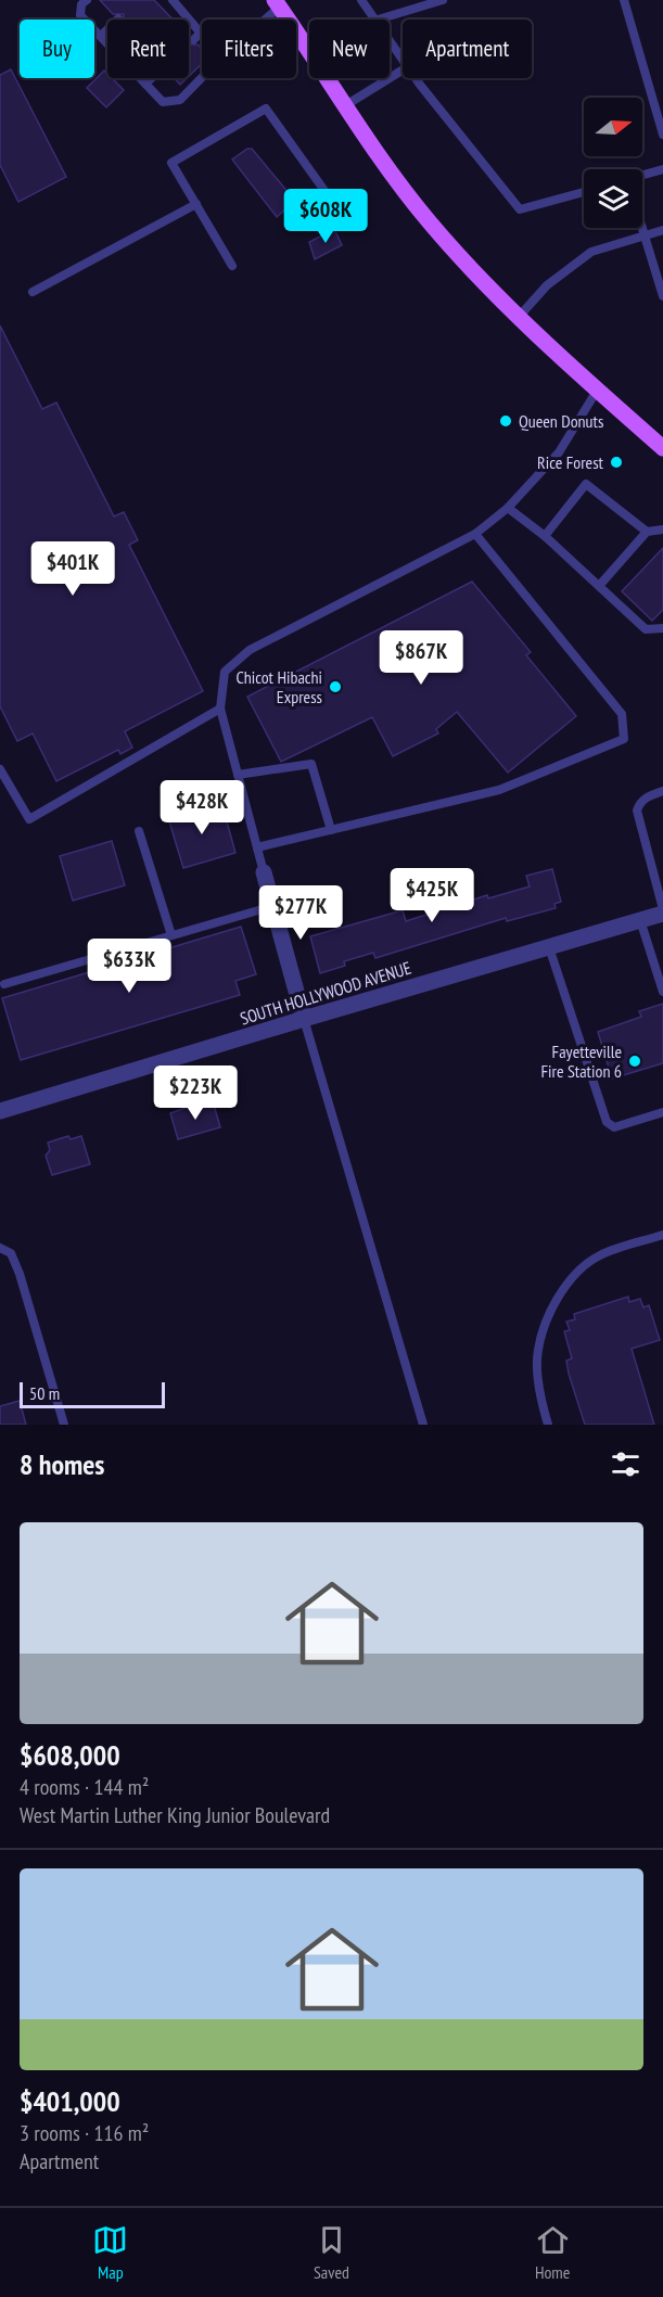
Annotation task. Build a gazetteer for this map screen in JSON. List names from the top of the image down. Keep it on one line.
{"streets":{"street":["SOUTH HOLLYWOOD AVENUE"]},"places":["Queen Donuts","Rice Forest","Chicot Hibachi Express","Fayetteville Fire Station 6"],"scale_bar":"50 m","north":"right","page":{"chip":["Buy","Rent","Filters","New","Apartment"],"price":["$608K","$401K","$867K","$428K","$425K","$277K","$633K","$223K"],"scale":"50 m","heading":"8 homes","list":[{"name":"$608,000","note":"4 rooms · 144 m² · West Martin Luther King Junior Boulevard"},{"name":"$401,000","note":"3 rooms · 116 m² · Apartment"}],"tabs":["Map","Saved","Home"]}}
